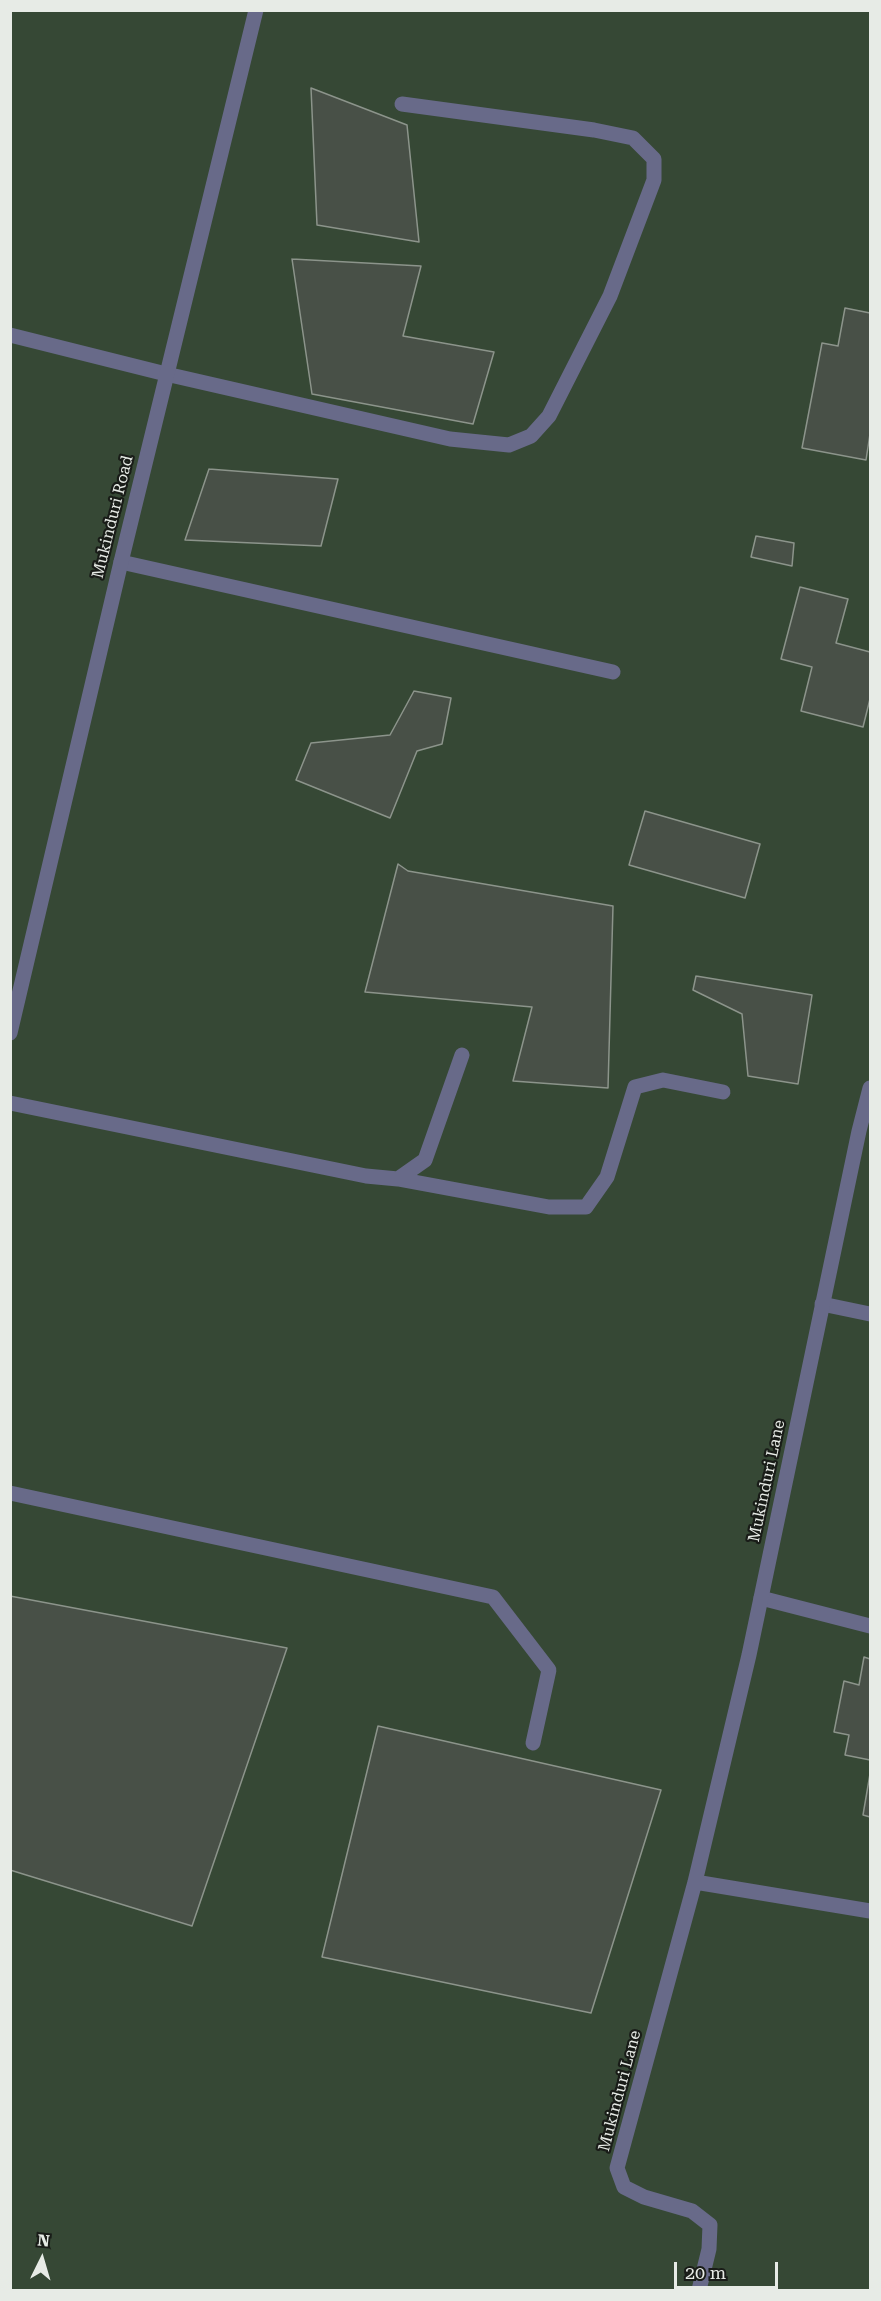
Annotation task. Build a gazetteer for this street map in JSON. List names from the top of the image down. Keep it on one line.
{"streets":{"street":["Mukinduri Road","Mukinduri Lane"]},"scale_bar":"20 m","north":"top"}
